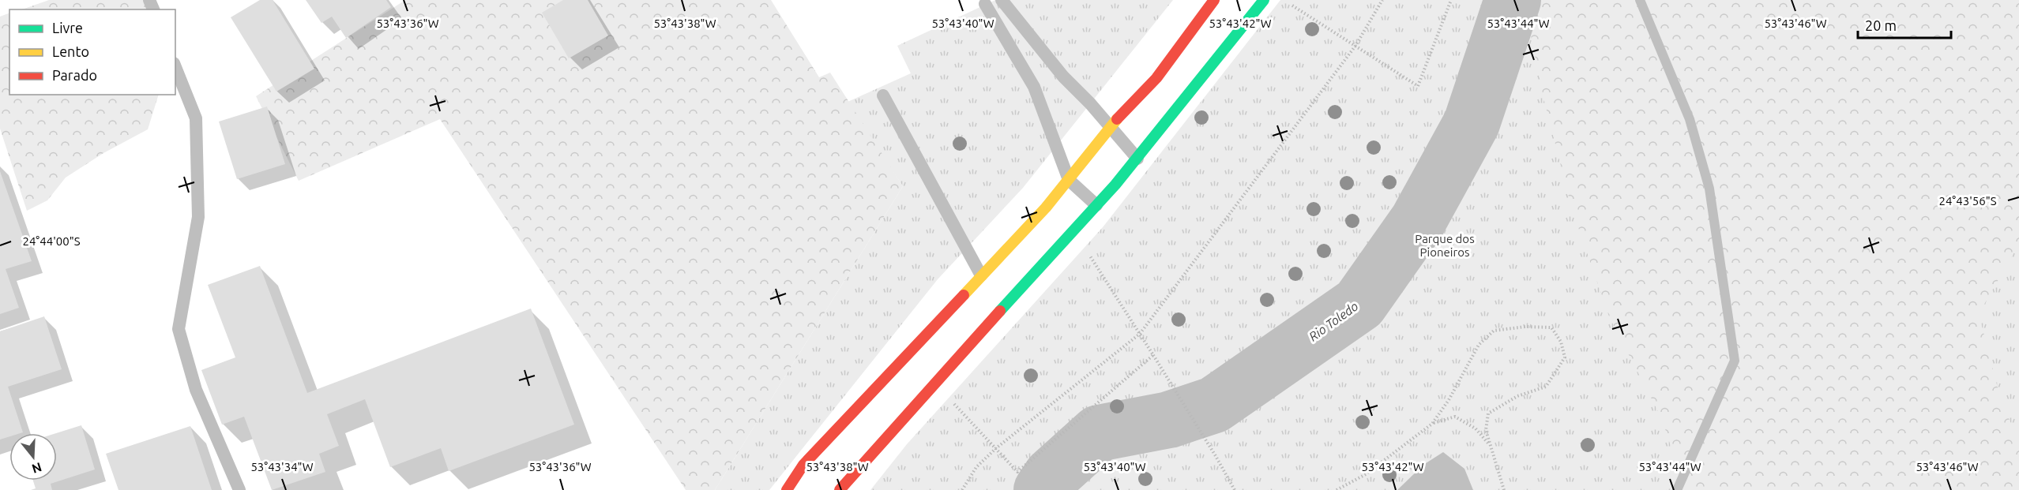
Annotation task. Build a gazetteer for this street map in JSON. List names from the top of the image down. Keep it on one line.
{"water":["Rio Toledo"],"parks":["Parque dos Pioneiros"],"legend":["Livre","Lento","Parado"],"scale_bar":"20 m","north":"bottom","coordinates":["53°43'36\"W","53°43'38\"W","53°43'40\"W","53°43'42\"W","53°43'44\"W","53°43'46\"W","24°43'56\"S","24°44'00\"S","53°43'34\"W"]}
